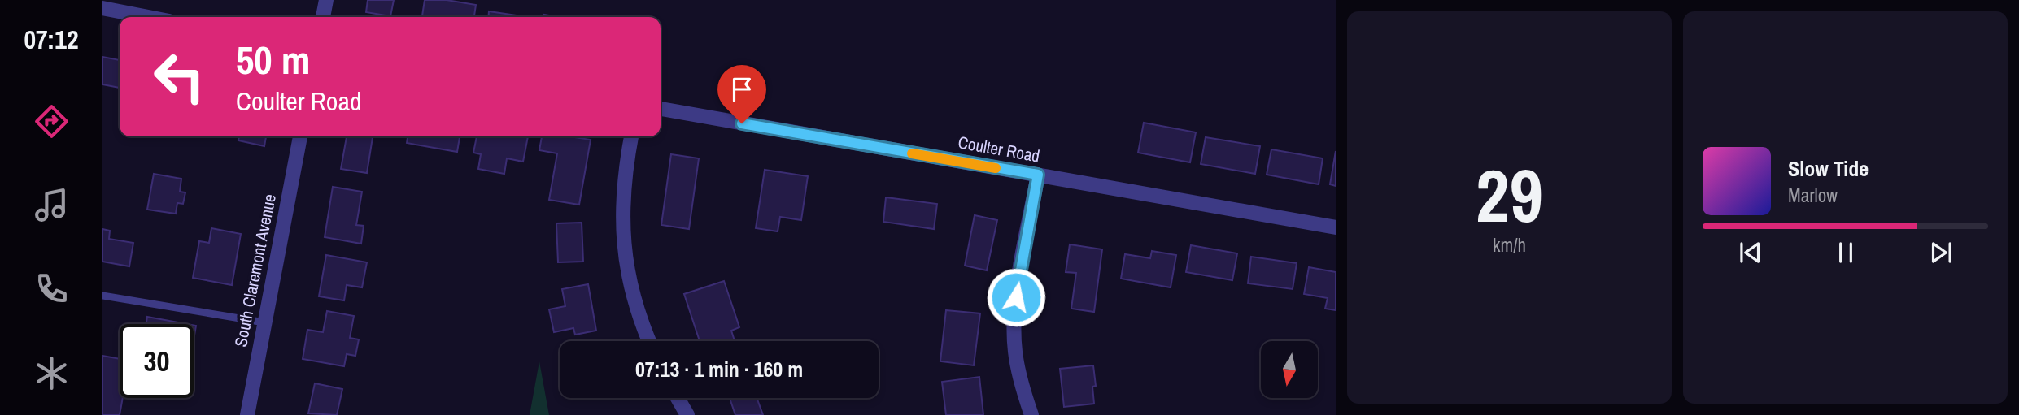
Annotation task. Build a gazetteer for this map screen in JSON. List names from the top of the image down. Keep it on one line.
{"streets":{"street":["Coulter Road","South Claremont Avenue"]},"north":"bottom","page":{"tabs":"07:12","tile":["29","km/h"],"turn":["50 m","Coulter Road"],"song":["Slow Tide","Marlow"],"limit":"30","trip":"07:13 · 1 min · 160 m"}}
